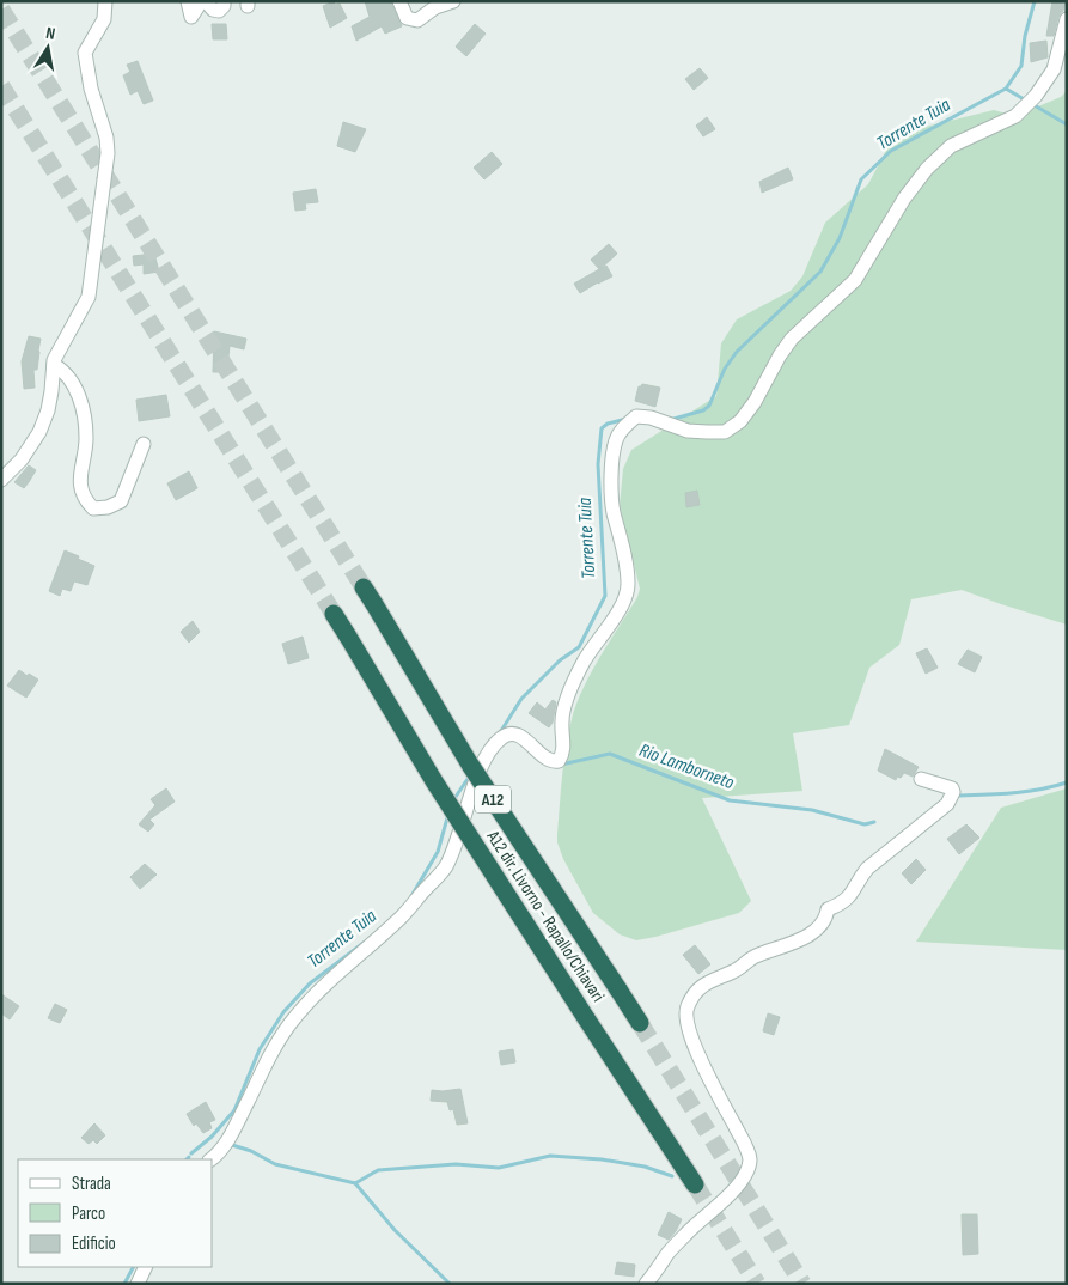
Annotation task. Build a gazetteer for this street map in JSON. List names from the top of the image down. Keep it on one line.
{"streets":{"highway":["A12","A12 dir. Livorno - Rapallo/Chiavari"]},"water":["Torrente Tuia","Rio Lamborneto"],"legend":["Strada","Parco","Edificio"],"north":"top"}
